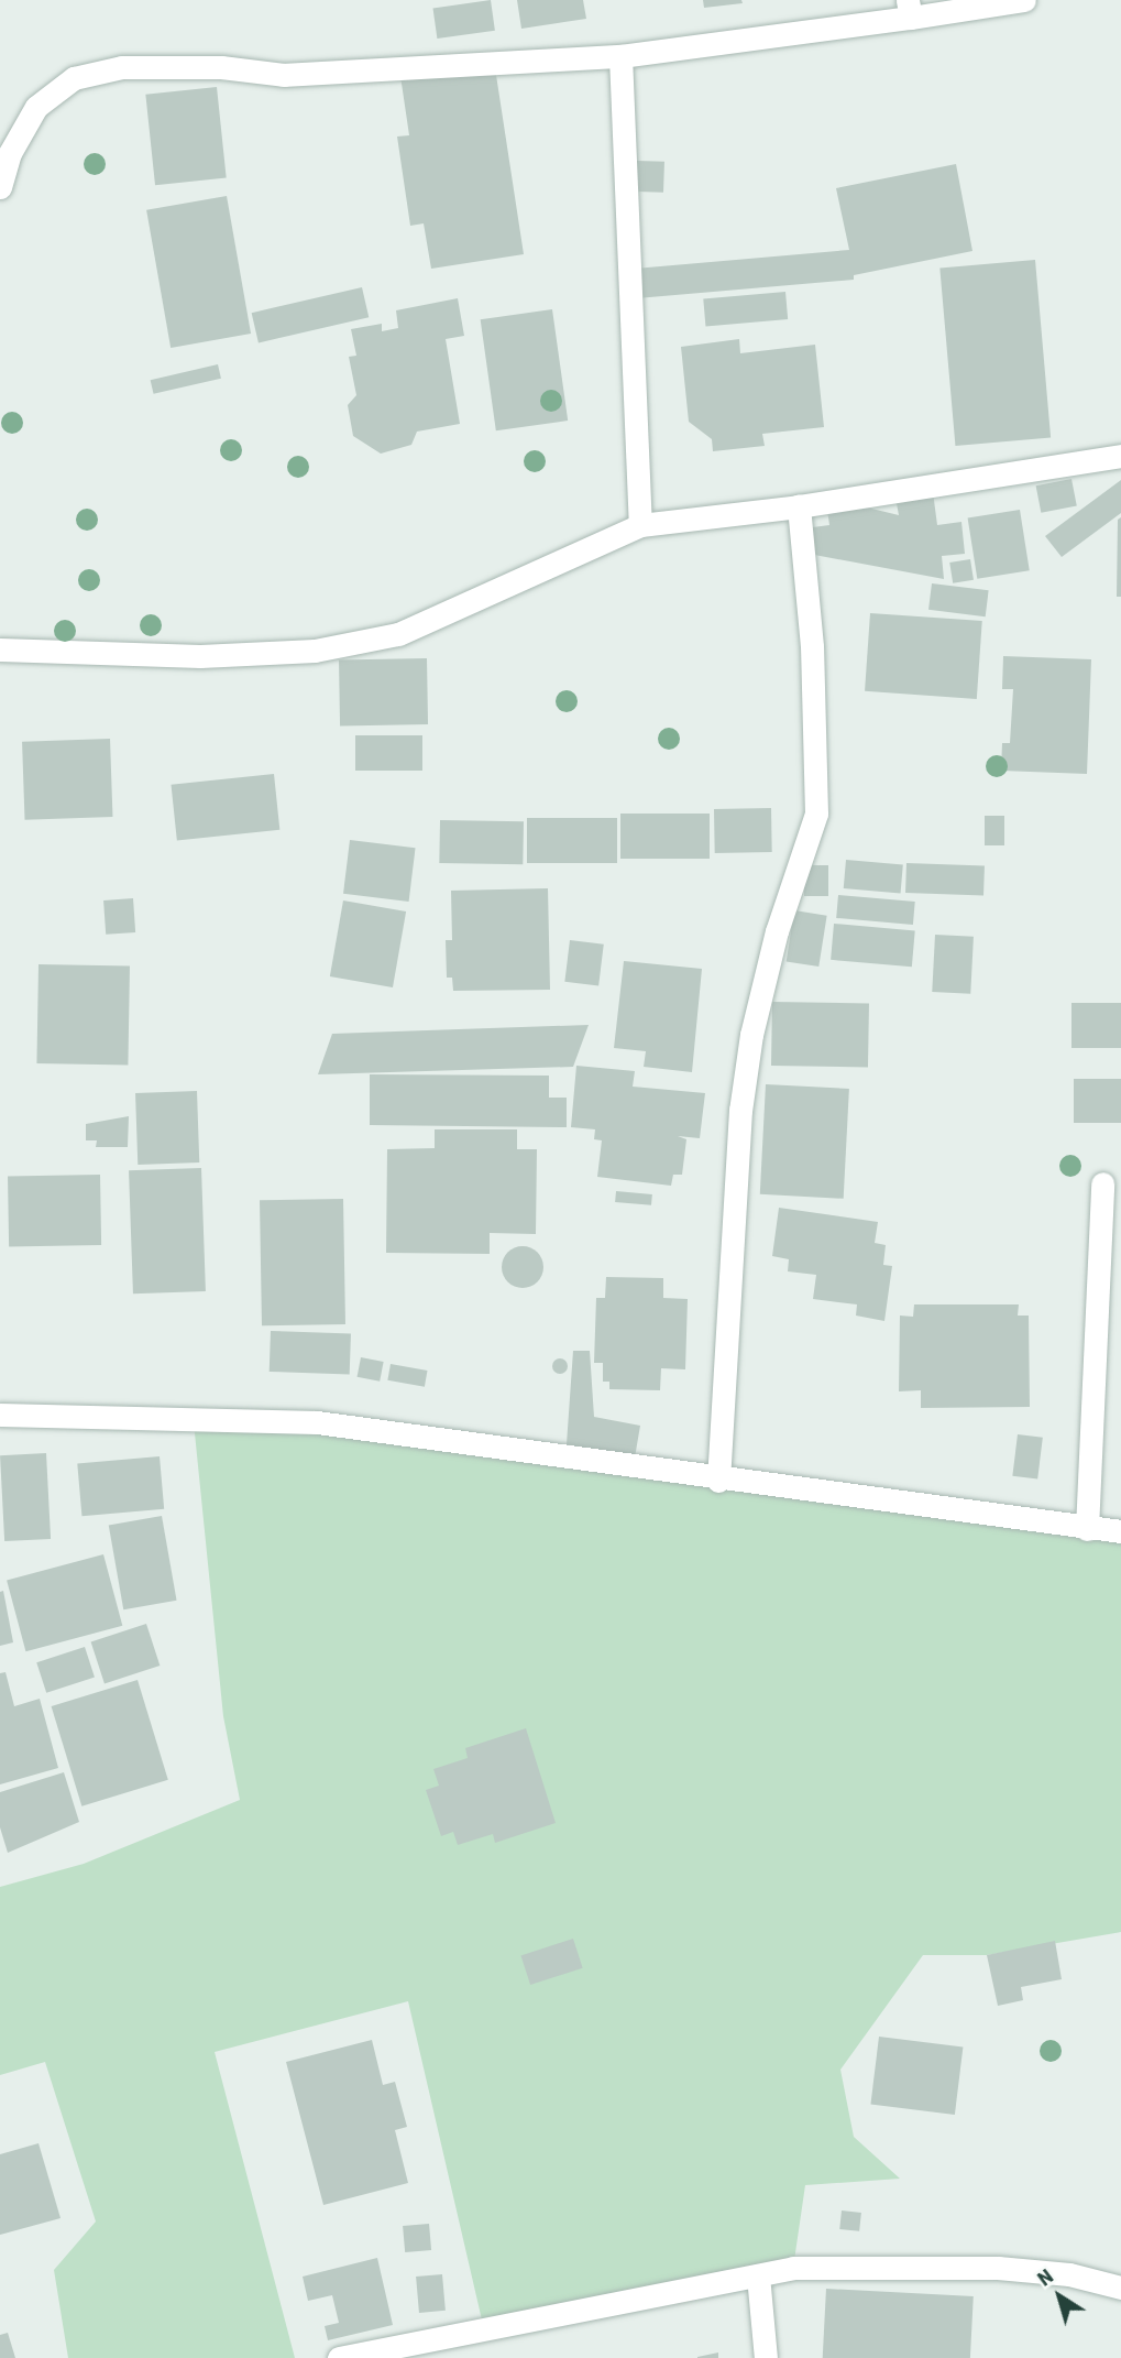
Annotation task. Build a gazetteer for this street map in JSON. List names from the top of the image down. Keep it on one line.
{"north":"top left"}
